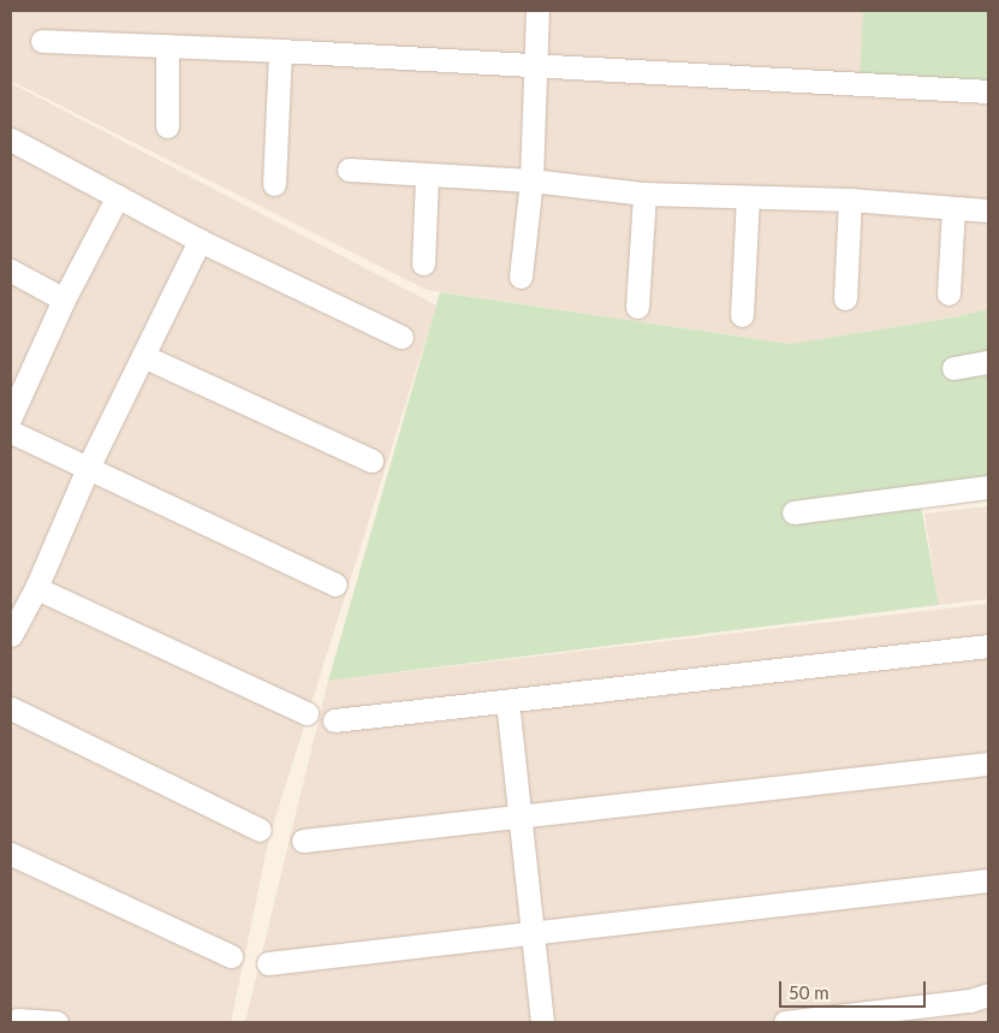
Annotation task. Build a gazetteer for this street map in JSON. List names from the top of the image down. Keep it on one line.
{"scale_bar":"50 m"}
